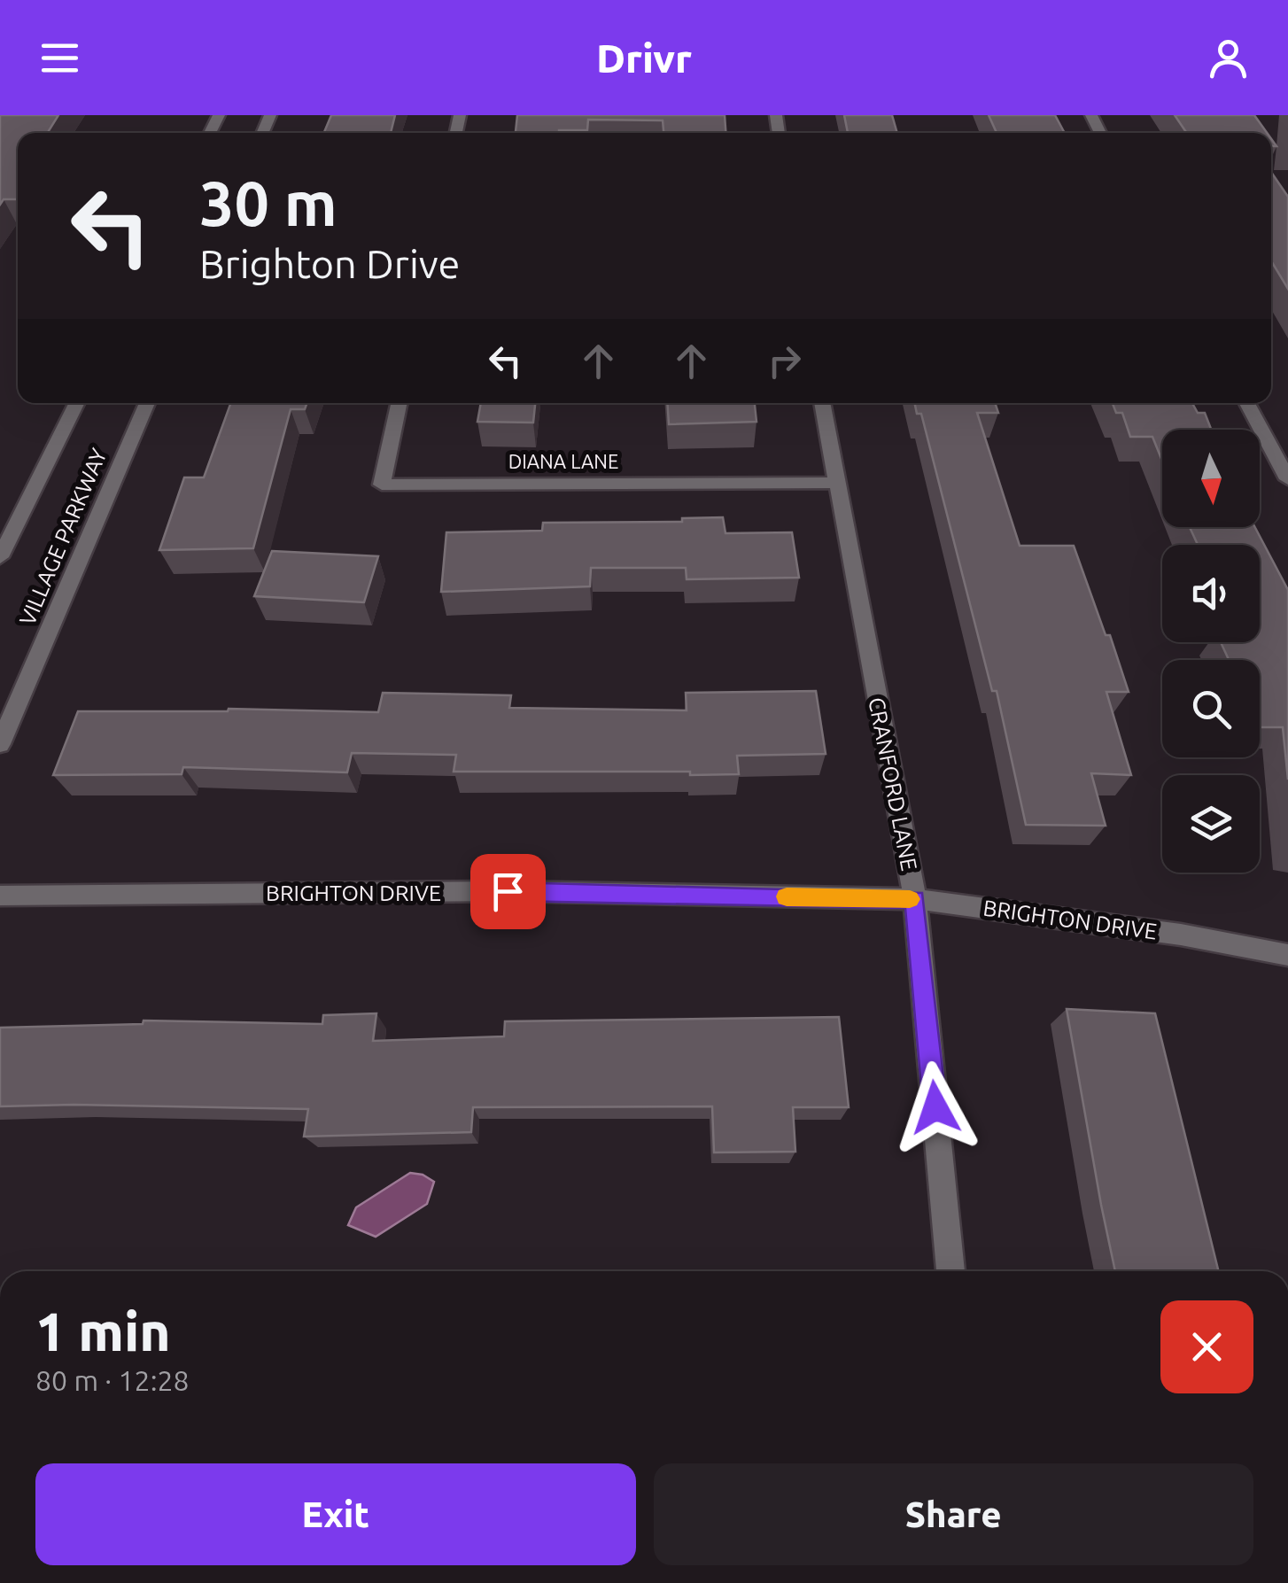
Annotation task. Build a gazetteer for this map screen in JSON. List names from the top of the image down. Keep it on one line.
{"streets":{"street":["DIANA LANE","VILLAGE PARKWAY","CRANFORD LANE","BRIGHTON DRIVE"]},"crossings":[["DIANA LANE","CRANFORD LANE"],["CRANFORD LANE","BRIGHTON DRIVE"]],"north":"bottom","page":{"header":"Drivr","turn":["30 m","Brighton Drive"],"heading":["1 min","80 m · 12:28"],"buttons":["Exit","Share"]}}
